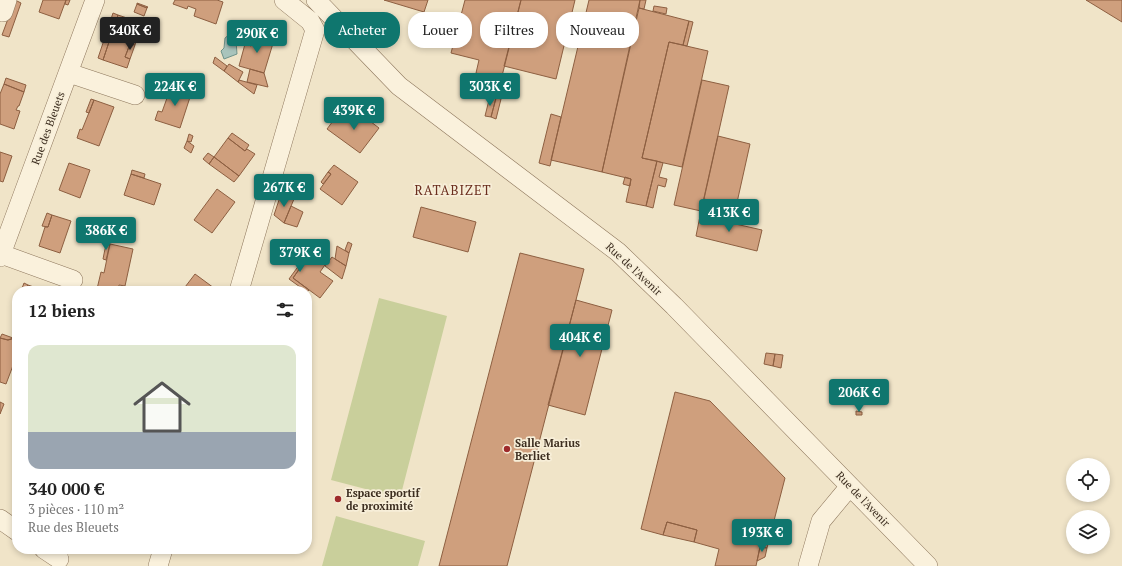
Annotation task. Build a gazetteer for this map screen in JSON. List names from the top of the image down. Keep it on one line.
{"streets":{"street":["Rue des Bleuets","Rue de l'Avenir"]},"districts":["RATABIZET"],"places":["Salle Marius Berliet","Espace sportif de proximité"],"page":{"chip":["Acheter","Louer","Filtres","Nouveau"],"price":["340K €","290K €","224K €","303K €","439K €","267K €","413K €","386K €","379K €","404K €","206K €","193K €"],"heading":"12 biens","list":[{"name":"340 000 €","note":"3 pièces · 110 m² · Rue des Bleuets"}]}}
